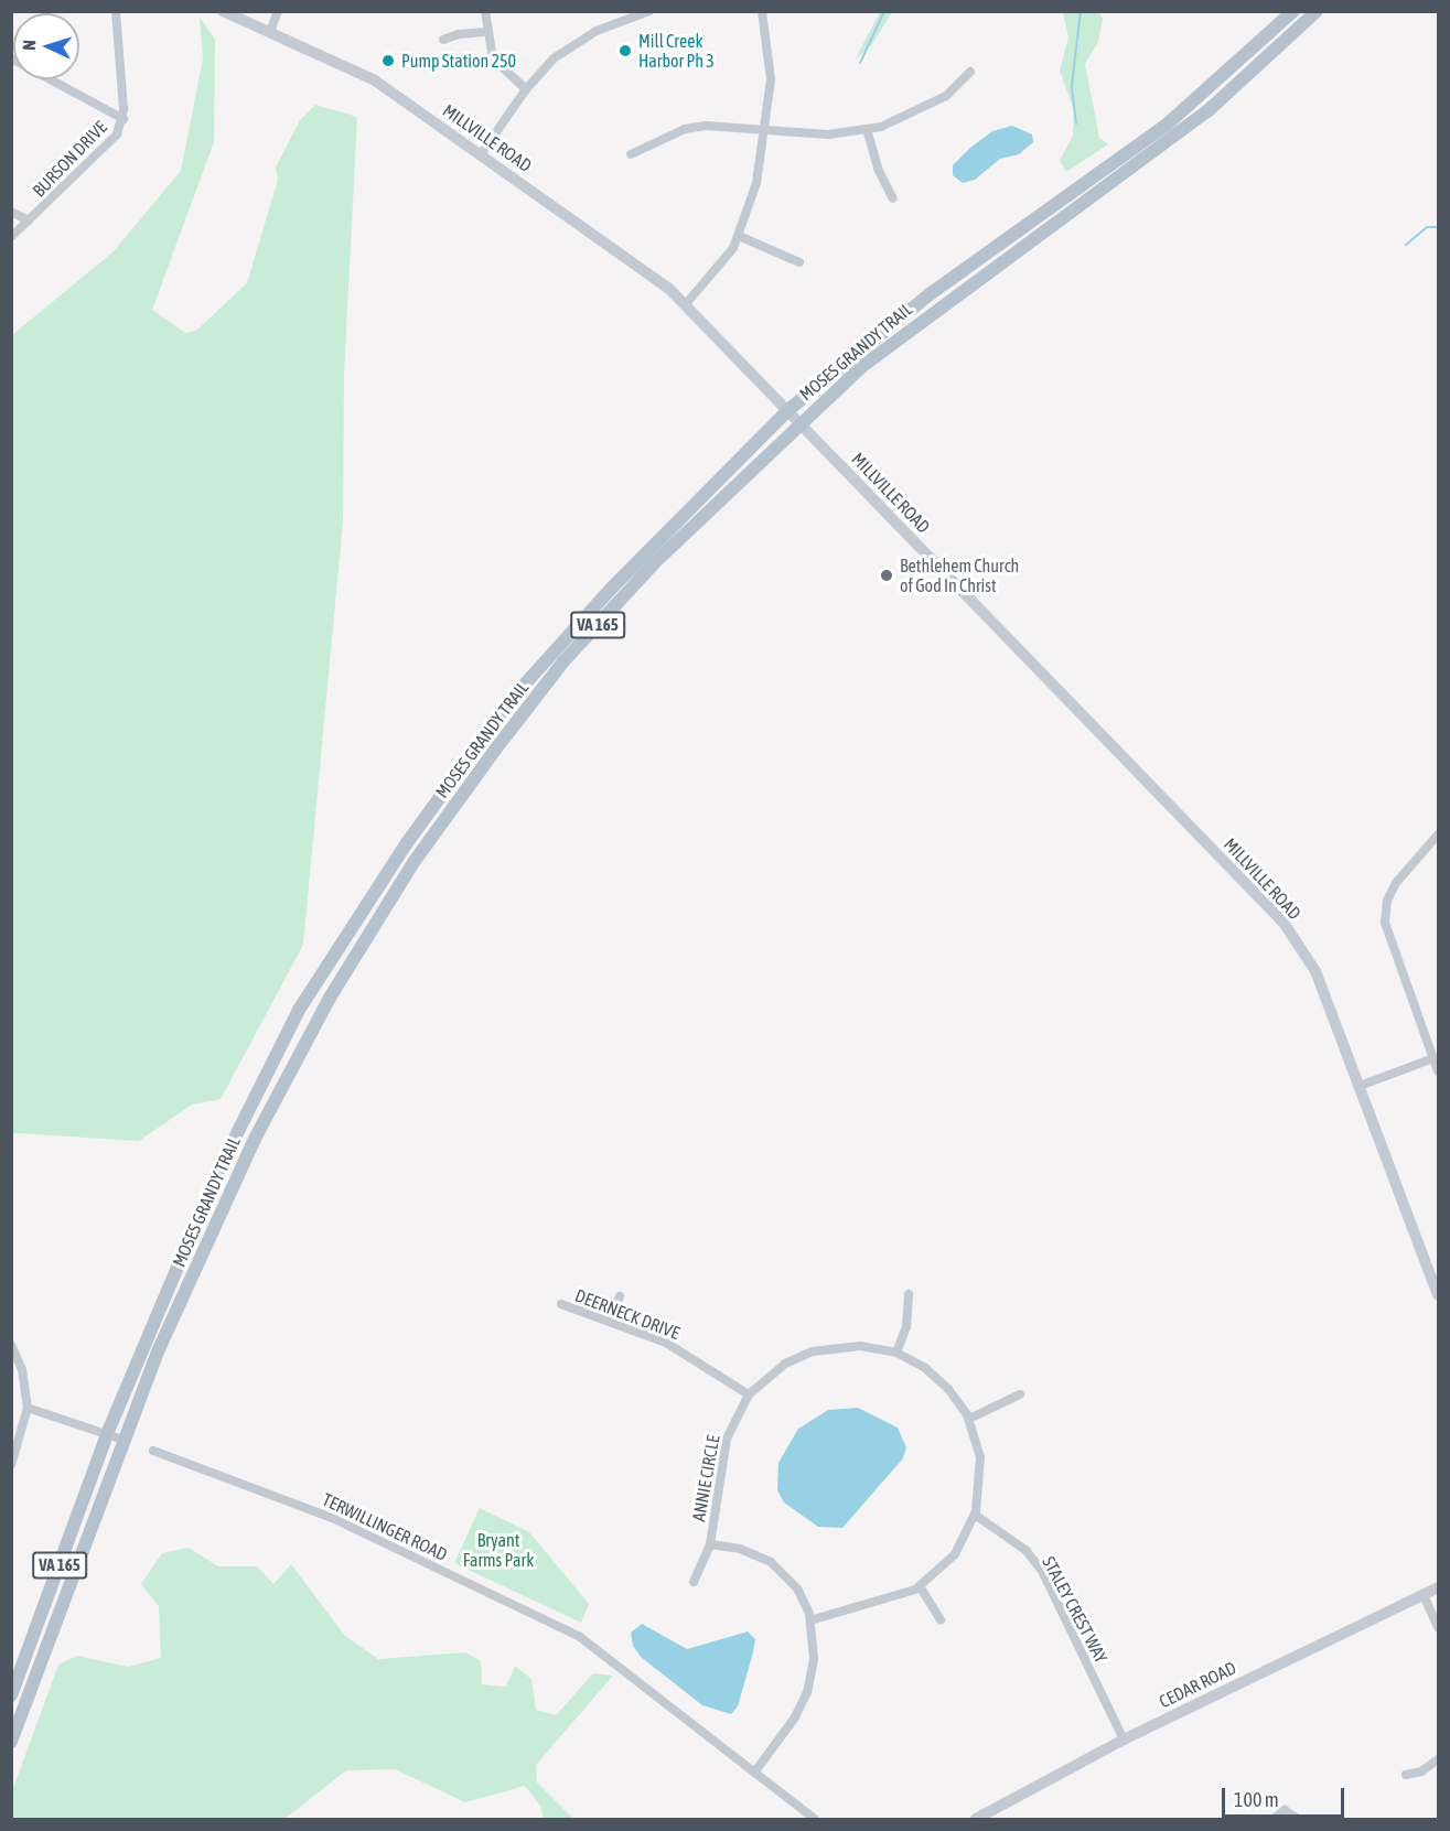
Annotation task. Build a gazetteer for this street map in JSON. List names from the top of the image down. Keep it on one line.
{"streets":{"main road":["MOSES GRANDY TRAIL","VA 165"],"street":["MILLVILLE ROAD","BURSON DRIVE","DEERNECK DRIVE","ANNIE CIRCLE","TERWILLINGER ROAD","STALEY CREST WAY","CEDAR ROAD"]},"crossings":[["MILLVILLE ROAD","MOSES GRANDY TRAIL"],["DEERNECK DRIVE","ANNIE CIRCLE"],["ANNIE CIRCLE","STALEY CREST WAY"],["STALEY CREST WAY","CEDAR ROAD"]],"parks":["Bryant Farms Park"],"places":["Mill Creek Harbor Ph 3","Pump Station 250","Bethlehem Church of God In Christ"],"scale_bar":"100 m","north":"left"}
